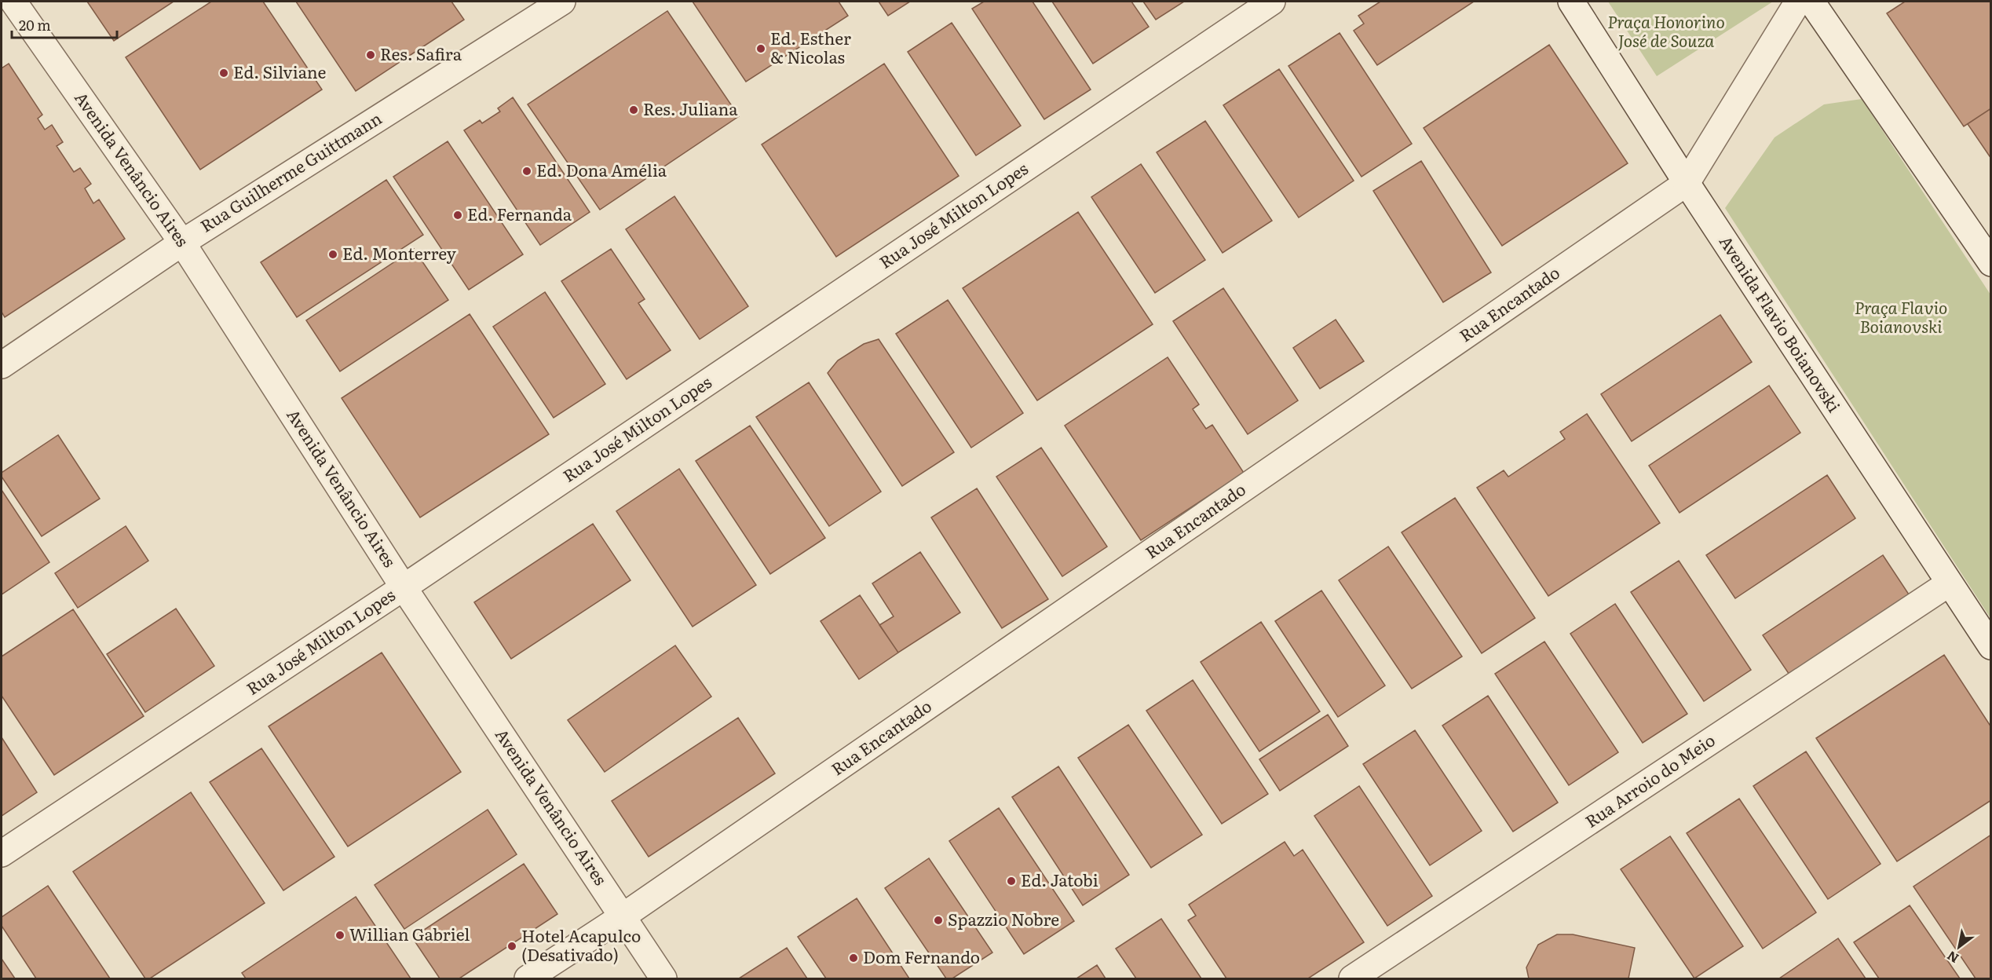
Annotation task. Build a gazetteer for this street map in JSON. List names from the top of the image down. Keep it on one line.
{"streets":{"street":["Avenida Venâncio Aires","Rua Guilherme Guittmann","Rua José Milton Lopes","Rua Encantado","Avenida Flavio Boianovski","Rua Arroio do Meio"]},"crossings":[["Avenida Venâncio Aires","Rua Guilherme Guittmann"],["Avenida Venâncio Aires","Rua José Milton Lopes"],["Avenida Venâncio Aires","Rua Encantado"],["Rua Encantado","Avenida Flavio Boianovski"],["Avenida Flavio Boianovski","Rua Arroio do Meio"]],"parks":["Praça Honorino José de Souza","Praça Flavio Boianovski"],"places":["Ed. Esther & Nicolas","Res. Safira","Ed. Silviane","Res. Juliana","Ed. Dona Amélia","Ed. Fernanda","Ed. Monterrey","Ed. Jatobi","Spazzio Nobre","Willian Gabriel","Hotel Acapulco (Desativado)","Dom Fernando"],"scale_bar":"20 m","north":"bottom left"}
